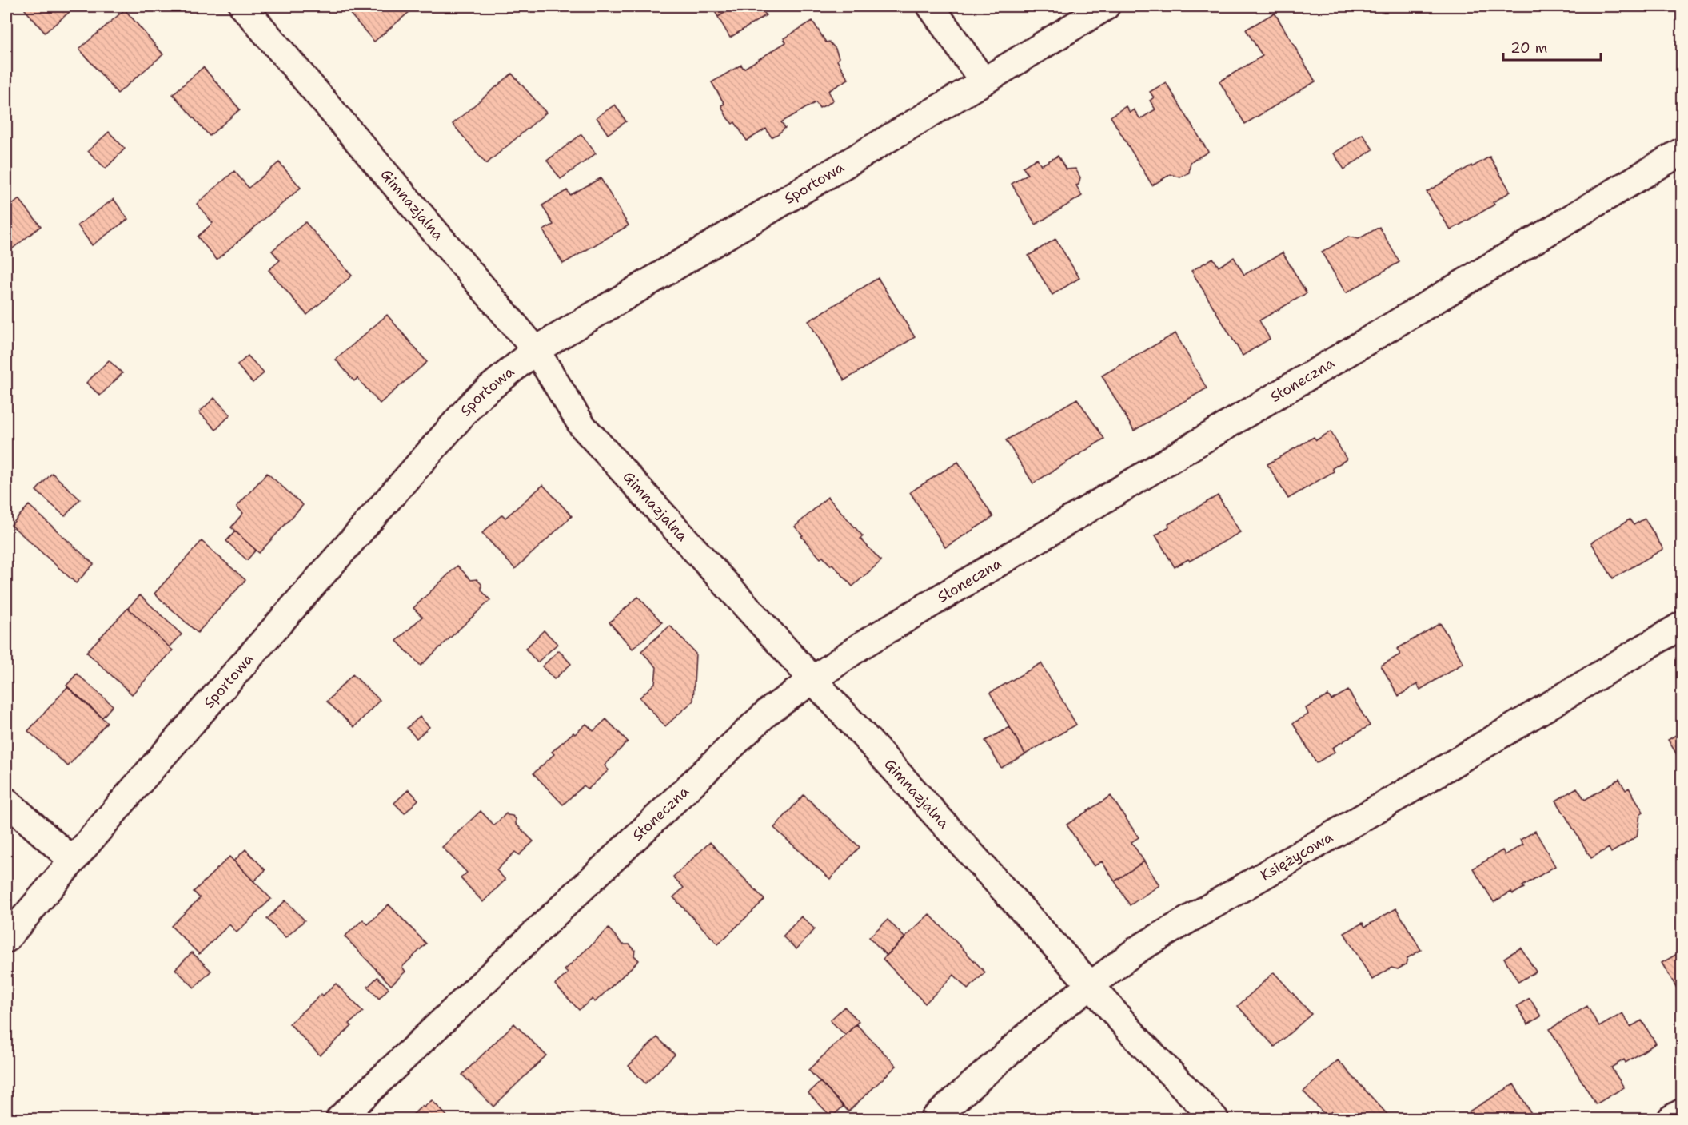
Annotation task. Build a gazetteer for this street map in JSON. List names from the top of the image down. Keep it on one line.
{"streets":{"street":["Sportowa","Gimnazjalna","Słoneczna","Księżycowa"]},"crossings":[["Sportowa","Gimnazjalna"],["Gimnazjalna","Słoneczna"],["Gimnazjalna","Księżycowa"]],"scale_bar":"20 m"}
